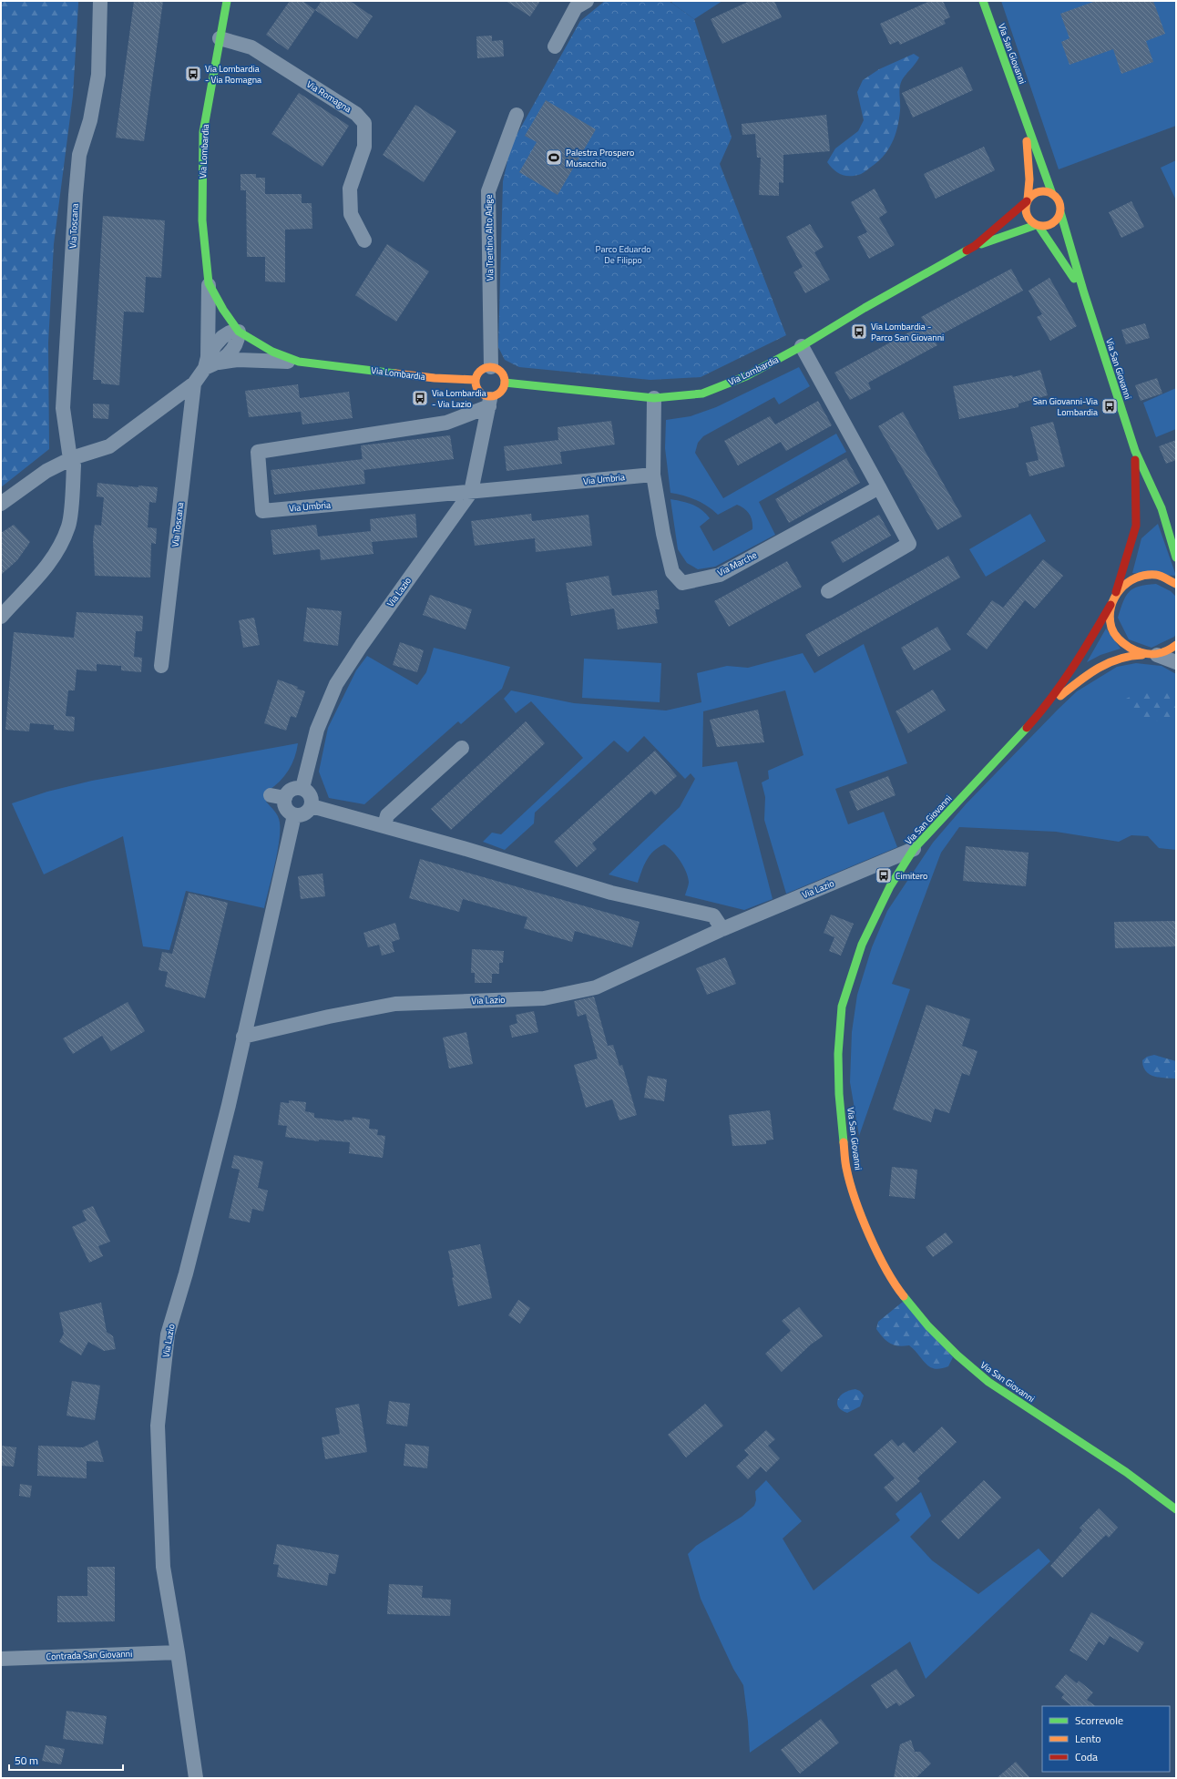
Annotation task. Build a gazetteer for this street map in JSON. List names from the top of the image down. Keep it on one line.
{"streets":{"main road":["Via San Giovanni","Via Lombardia"],"street":["Via Romagna","Via Toscana","Via Trentino Alto Adige","Via Umbria","Via Marche","Via Lazio","Contrada San Giovanni"]},"crossings":[["Via San Giovanni","Via Lombardia"],["Via San Giovanni","Via Lazio"],["Via Romagna","Via Lombardia"],["Via Lombardia","Via Trentino Alto Adige"],["Via Lombardia","Via Umbria"],["Via Lombardia","Via Marche"],["Via Lombardia","Via Lazio"],["Via Trentino Alto Adige","Via Umbria"],["Via Trentino Alto Adige","Via Lazio"],["Via Umbria","Via Marche"],["Via Umbria","Via Lazio"],["Via Lazio","Contrada San Giovanni"]],"parks":["Parco Eduardo De Filippo"],"places":{"bus stop":["Via Lombardia - Via Romagna","Via Lombardia - Parco San Giovanni","Via Lombardia - Via Lazio","San Giovanni-Via Lombardia","Cimitero"],"sports":["Palestra Prospero Musacchio"]},"legend":["Scorrevole","Lento","Coda"],"scale_bar":"50 m"}
